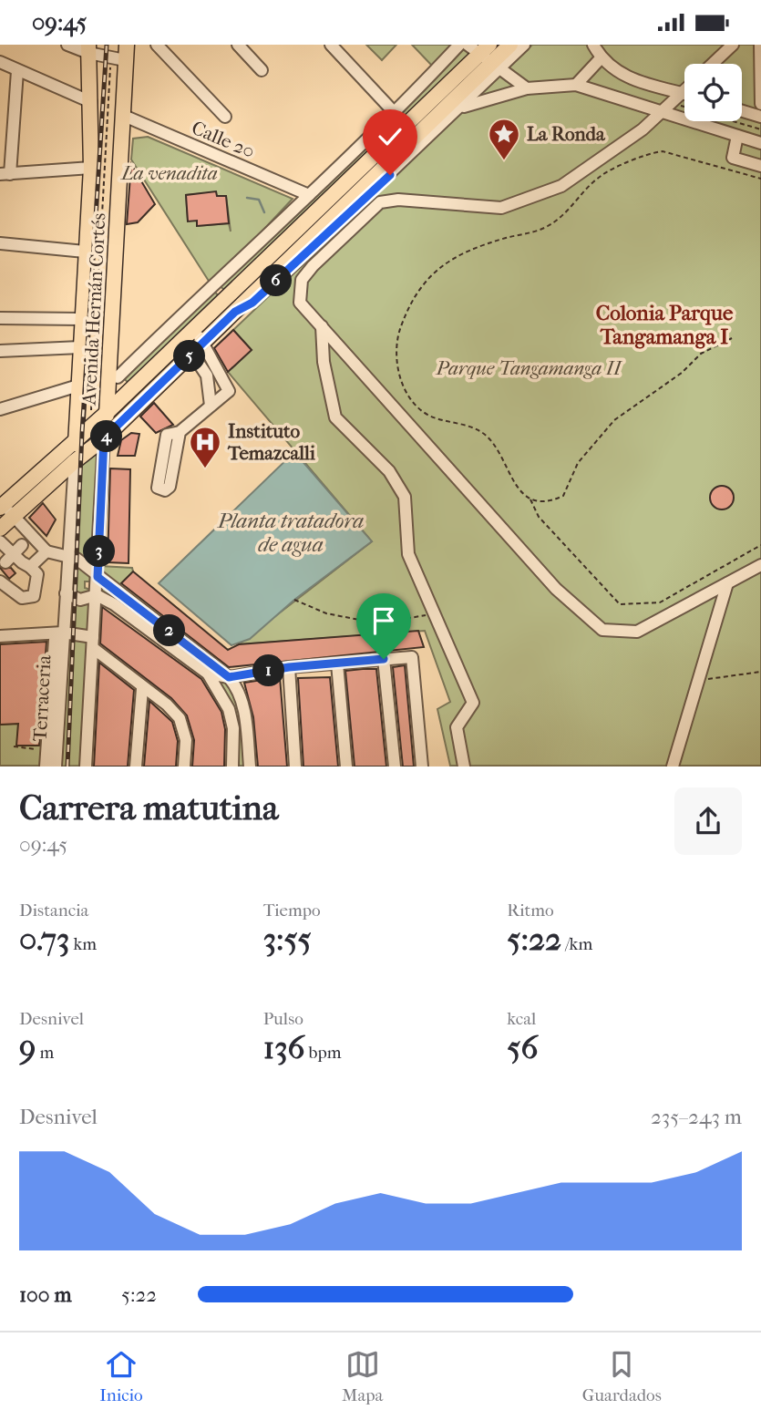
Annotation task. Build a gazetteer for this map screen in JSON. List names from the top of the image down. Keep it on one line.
{"streets":{"main road":["Avenida Hernán Cortés"],"street":["Calle 20","Terraceria"]},"crossings":[["Calle 20","Avenida Hernán Cortés"],["Avenida Hernán Cortés","Terraceria"]],"districts":["Colonia Parque Tangamanga I"],"water":["Planta tratadora de agua"],"parks":["La venadita","Parque Tangamanga II"],"places":{"place":["La Ronda"],"hospital":["Instituto Temazcalli"]},"page":{"status":"09:45","pins":["6","5","4","3","2","1"],"heading":["Carrera matutina","09:45"],"stats":[["Distancia","0.73 km"],["Tiempo","3:55"],["Ritmo","5:22 /km"],["Desnivel","9 m"],["Pulso","136 bpm"],["kcal","56"]],"chart":["Desnivel","235–243 m"],"list":[{"name":"100 m","note":"5:22"}],"tabs":["Inicio","Mapa","Guardados"]}}
